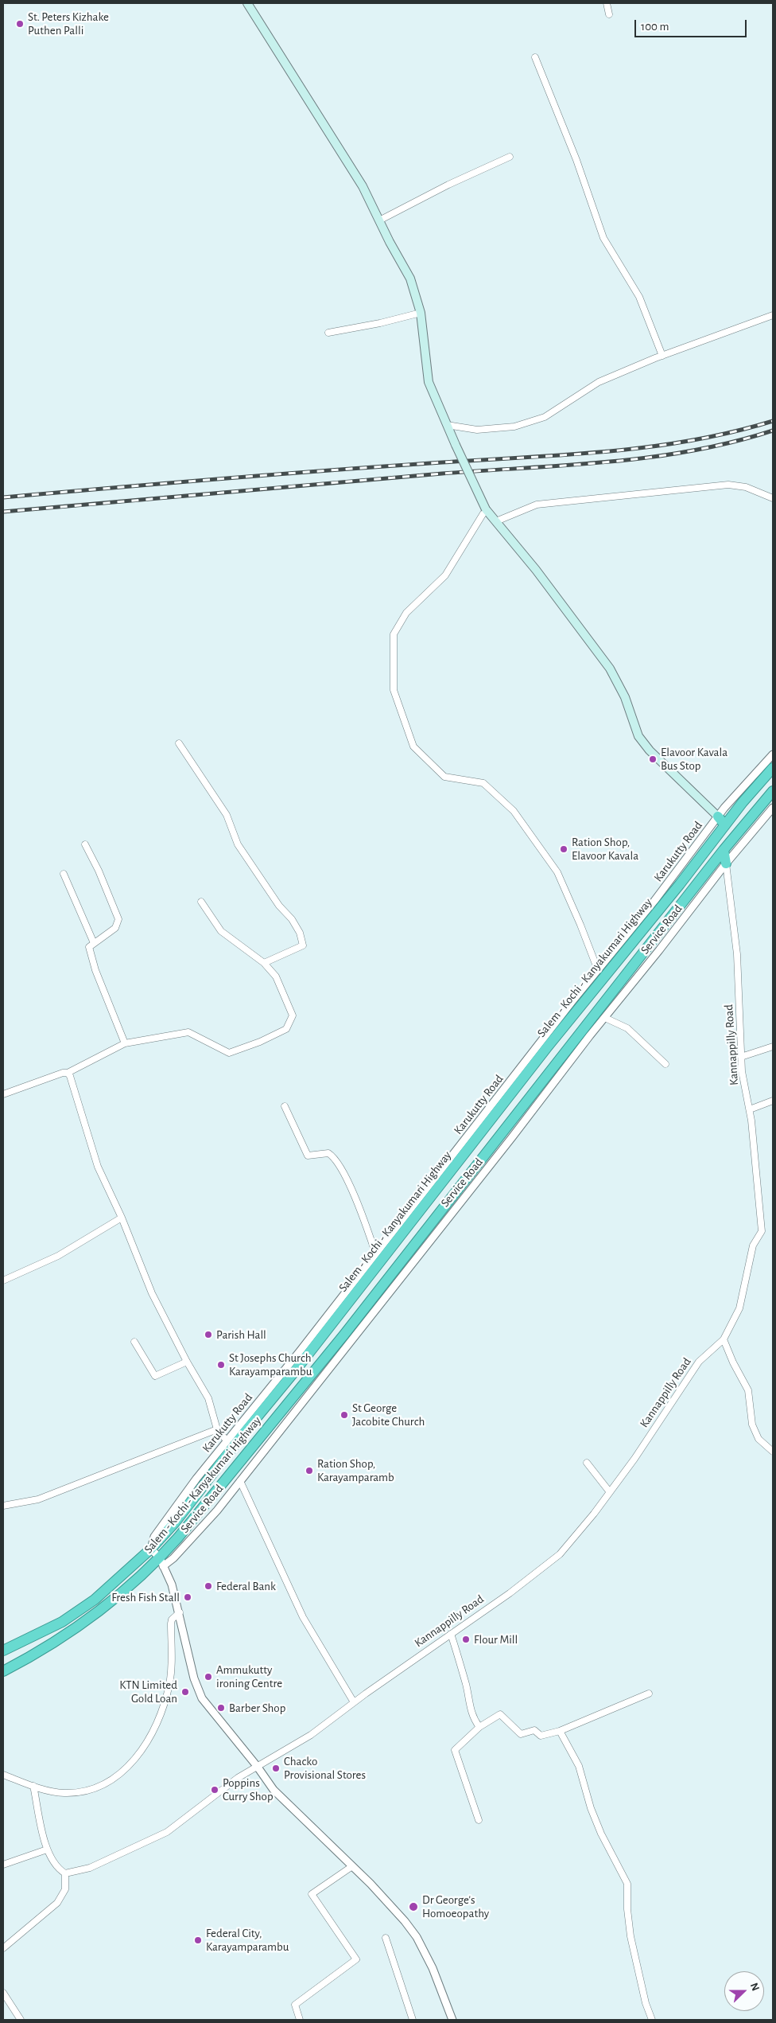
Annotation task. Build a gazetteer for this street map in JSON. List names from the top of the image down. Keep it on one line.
{"streets":{"highway":["Salem - Kochi - Kanyakumari Highway"],"street":["Karukutty Road","Service Road","Kannappilly Road"]},"crossings":[["Karukutty Road","Salem - Kochi - Kanyakumari Highway"],["Service Road","Salem - Kochi - Kanyakumari Highway"],["Service Road","Kannappilly Road"]],"places":["St. Peters Kizhake Puthen Palli","Elavoor Kavala Bus Stop","Ration Shop, Elavoor Kavala","Parish Hall","St Josephs Church Karayamparambu","St George Jacobite Church","Ration Shop, Karayamparamb","Federal Bank","Fresh Fish Stall","Flour Mill","Ammukutty ironing Centre","KTN Limited Gold Loan","Barber Shop","Chacko Provisional Stores","Poppins Curry Shop","Dr George's Homoeopathy","Federal City, Karayamparambu"],"scale_bar":"100 m","north":"right"}
